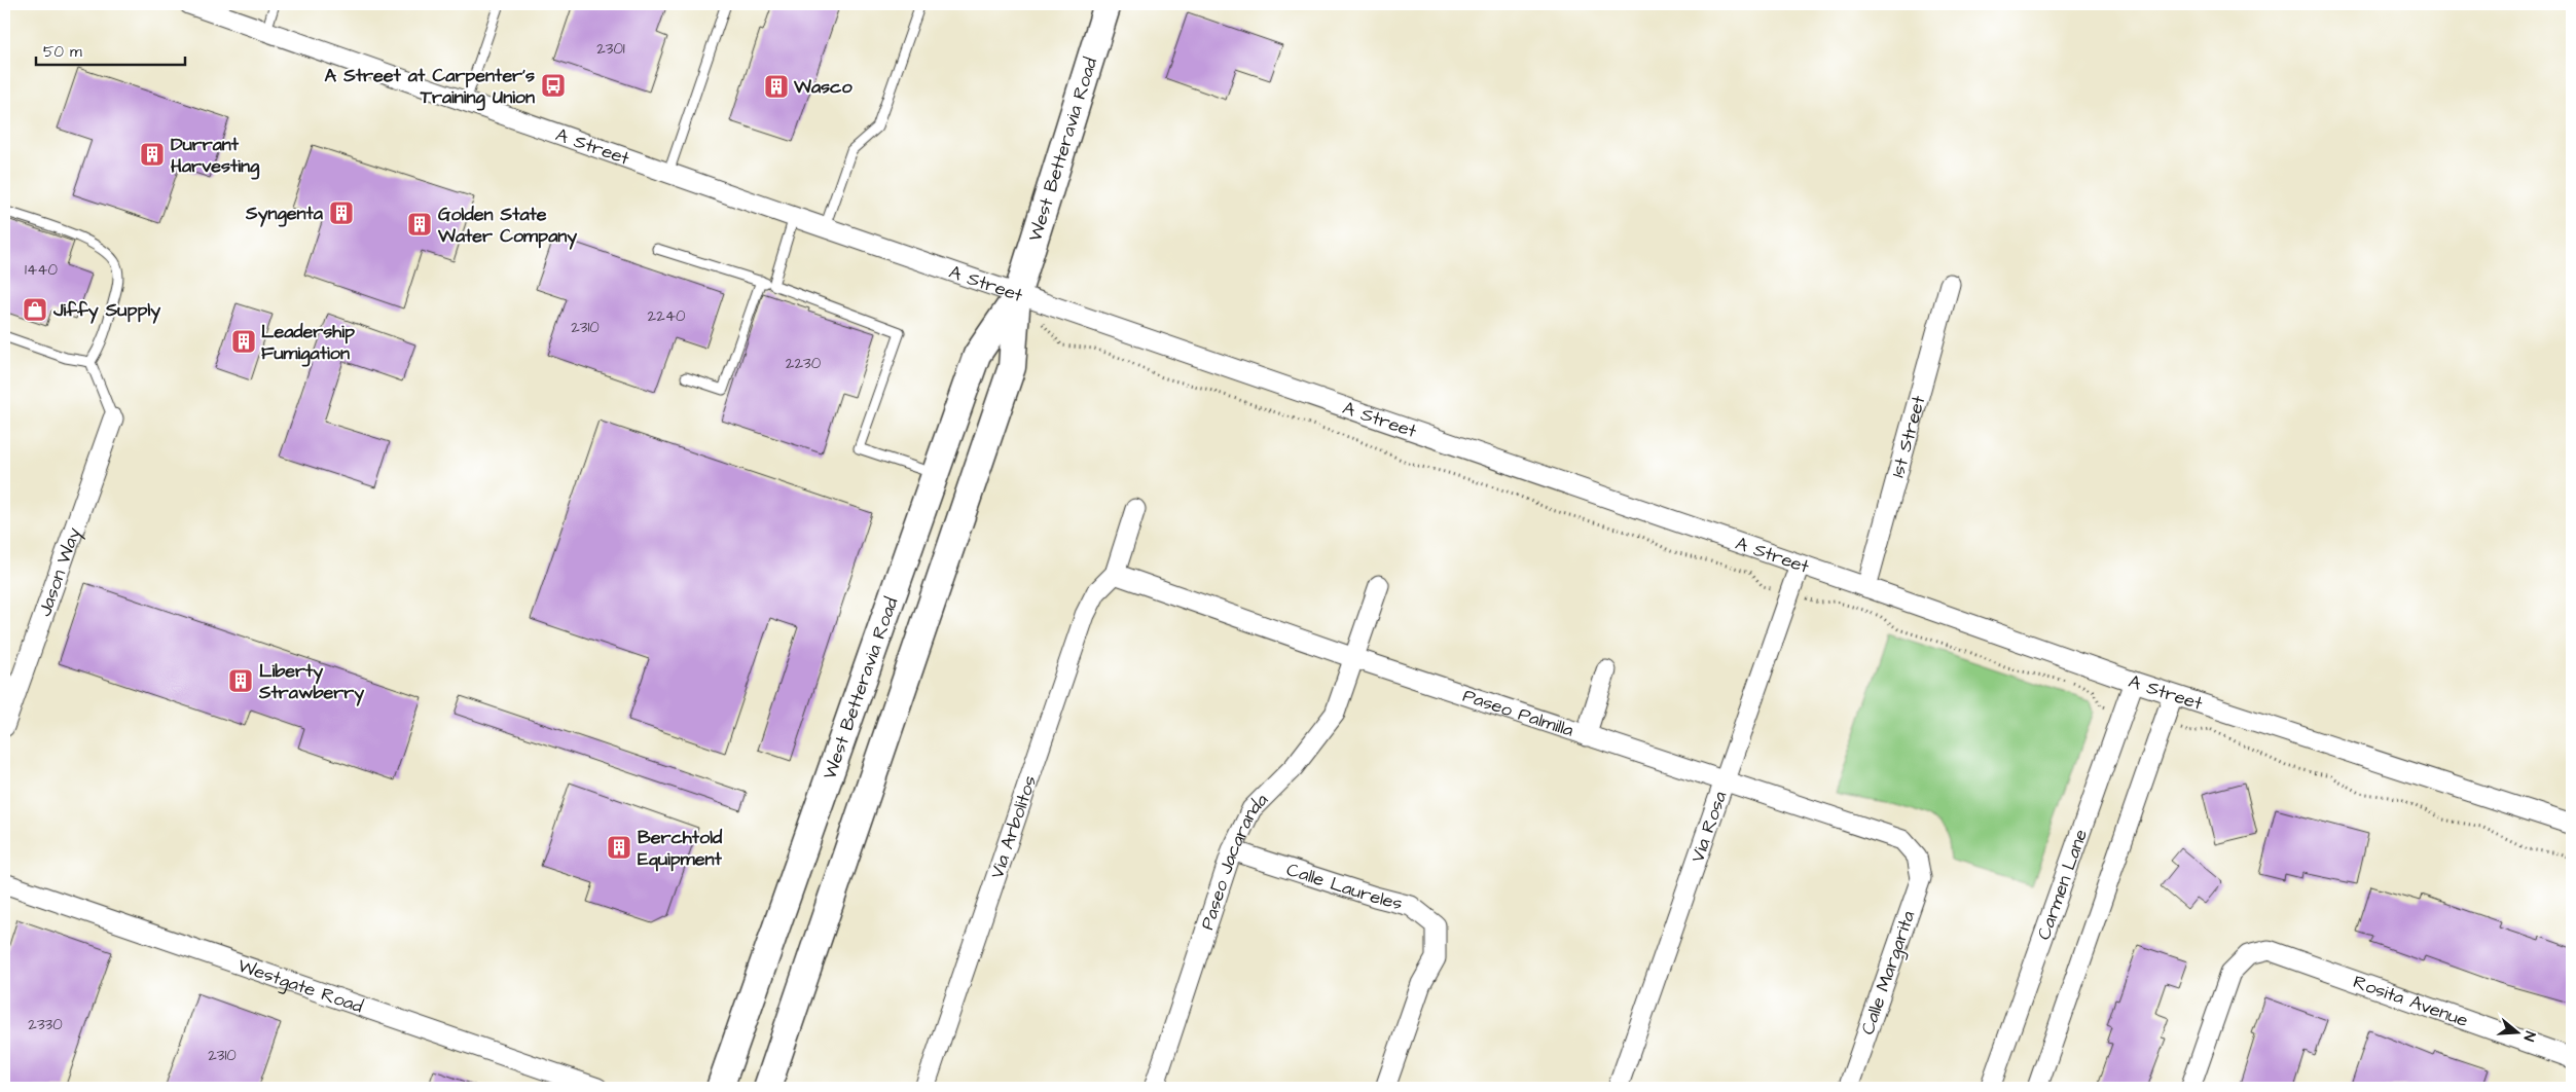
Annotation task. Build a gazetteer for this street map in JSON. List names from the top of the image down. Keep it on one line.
{"streets":{"street":["A Street","West Betteravia Road","1st Street","Jason Way","Paseo Palmilla","Via Rosa","Via Arbolitos","Paseo Jacaranda","Carmen Lane","Calle Laureles","Calle Margarita","Westgate Road","Rosita Avenue"]},"crossings":[["A Street","West Betteravia Road"],["A Street","1st Street"],["A Street","Via Rosa"],["A Street","Carmen Lane"],["Paseo Palmilla","Via Rosa"],["Paseo Palmilla","Via Arbolitos"],["Paseo Palmilla","Paseo Jacaranda"],["Paseo Palmilla","Calle Margarita"],["Paseo Jacaranda","Calle Laureles"]],"places":{"bus stop":["A Street at Carpenter's Training Union"],"building":["Wasco","Durrant Harvesting","Syngenta","Golden State Water Company","Leadership Fumigation","Liberty Strawberry","Berchtold Equipment"],"shop":["Jiffy Supply"]},"house_numbers":["2301","1440","2240","2310","2230","2330","2310"],"scale_bar":"50 m","north":"right"}
